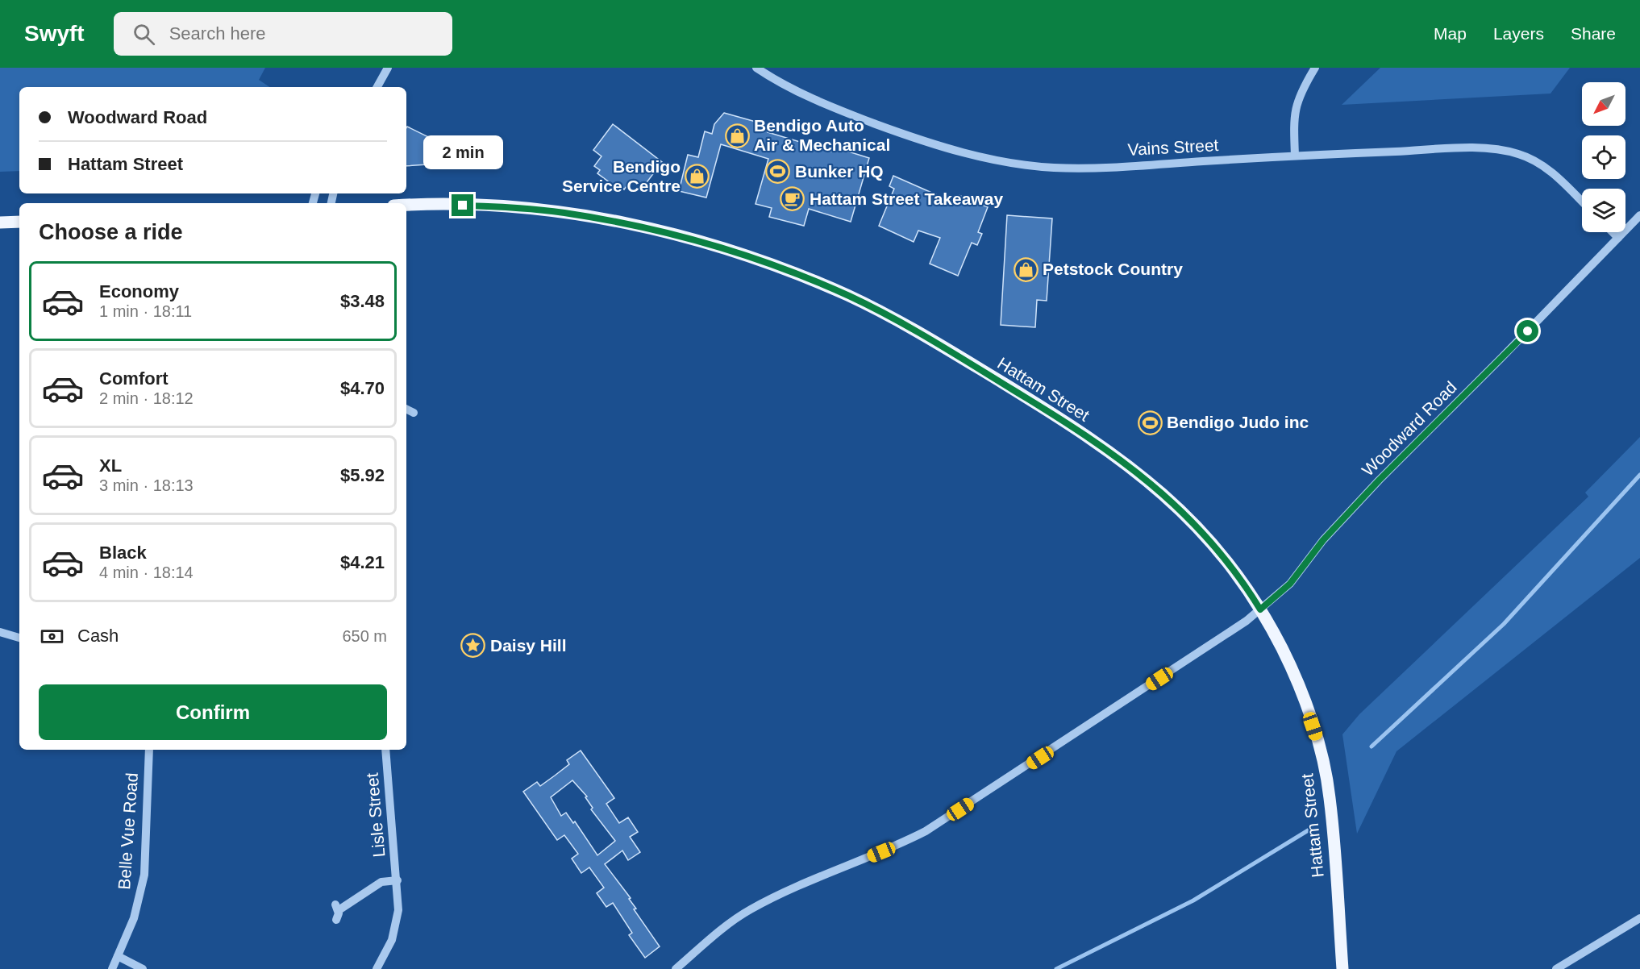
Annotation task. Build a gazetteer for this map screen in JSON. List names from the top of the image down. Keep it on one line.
{"streets":{"main road":["Hattam Street"],"street":["Vains Street","Woodward Road","Lisle Street","Belle Vue Road"]},"crossings":[["Hattam Street","Woodward Road"]],"places":{"shop":["Bendigo Auto Air & Mechanical","Bendigo Service Centre","Petstock Country"],"sports":["Bunker HQ","Bendigo Judo inc"],"cafe":["Hattam Street Takeaway"],"place":["Daisy Hill"]},"north":"bottom left","page":{"header":"Swyft","search":"Search here","nav":["Map","Layers","Share"],"banner":["Woodward Road","Hattam Street"],"bubble":"2 min","heading":"Choose a ride","list":[{"name":"Economy","note":"1 min · 18:11","value":"$3.48"},{"name":"Comfort","note":"2 min · 18:12","value":"$4.70"},{"name":"XL","note":"3 min · 18:13","value":"$5.92"},{"name":"Black","note":"4 min · 18:14","value":"$4.21"}],"pay":["Cash","650 m"],"buttons":"Confirm"}}
